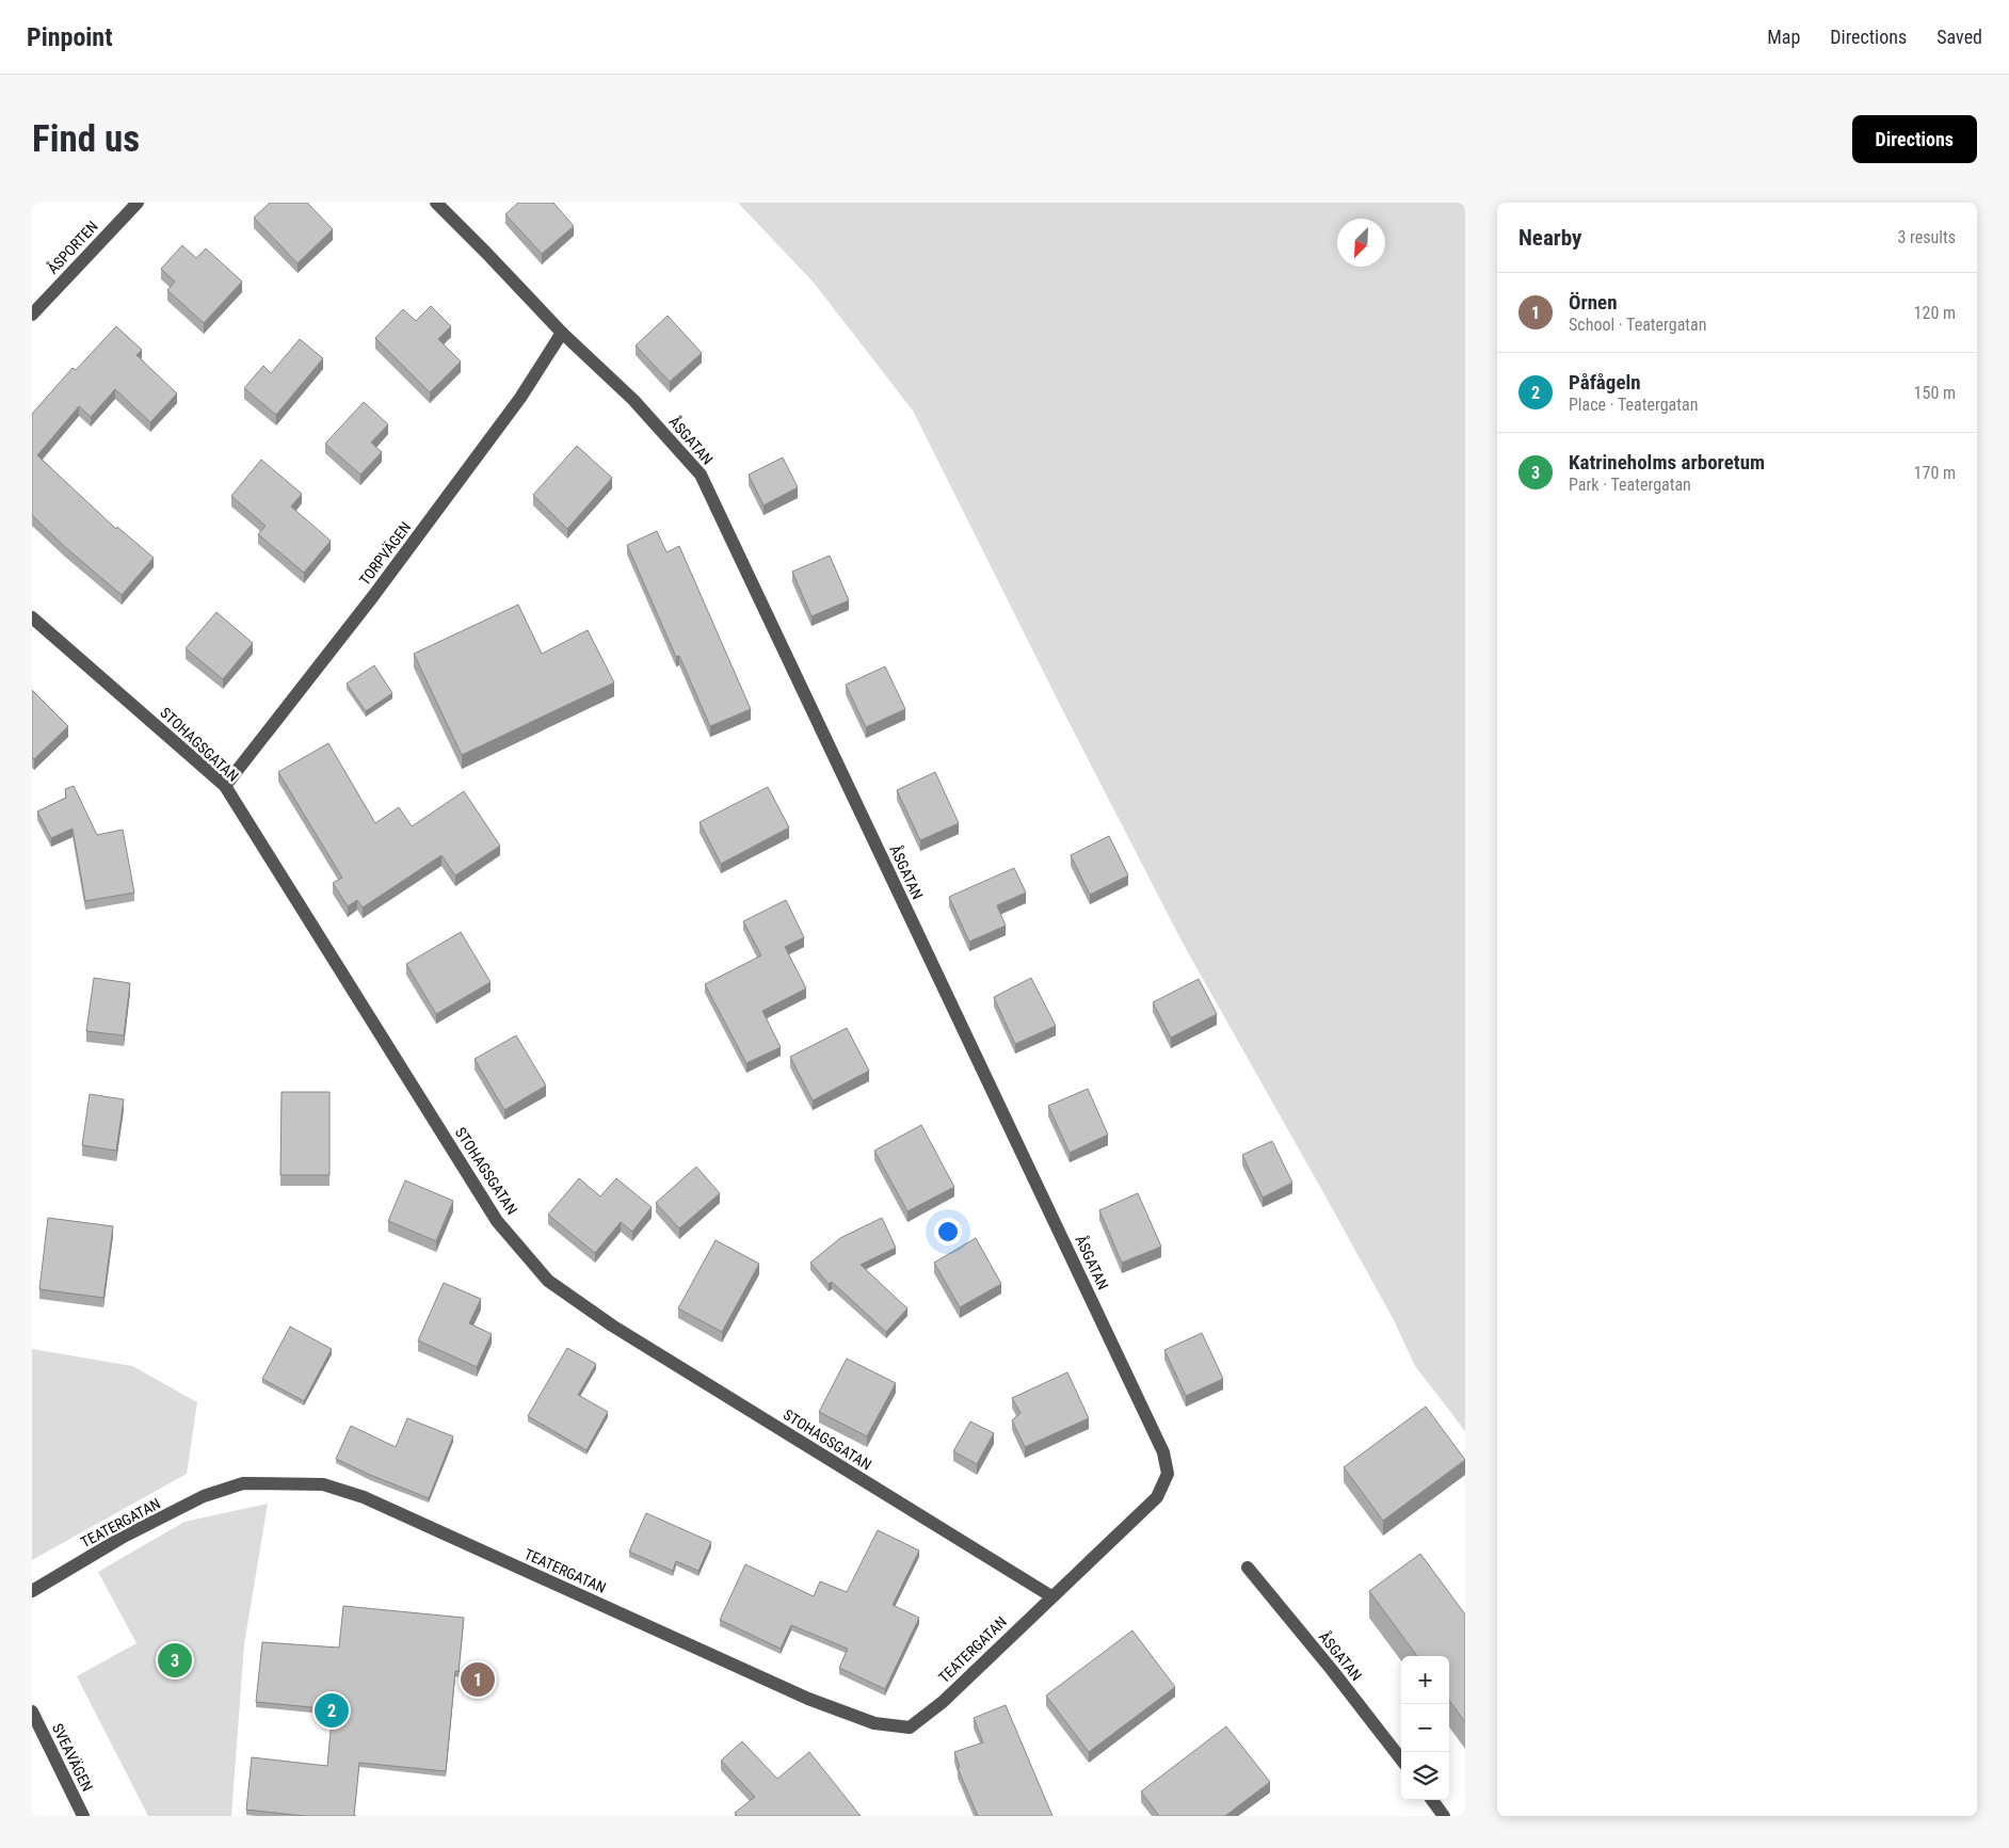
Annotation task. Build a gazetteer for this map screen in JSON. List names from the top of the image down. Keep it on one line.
{"streets":{"street":["ÅSPORTEN","ÅSGATAN","TORPVÄGEN","STOHAGSGATAN","TEATERGATAN","SVEAVÄGEN"]},"crossings":[["ÅSGATAN","TORPVÄGEN"],["ÅSGATAN","STOHAGSGATAN"],["ÅSGATAN","TEATERGATAN"],["TORPVÄGEN","STOHAGSGATAN"],["STOHAGSGATAN","TEATERGATAN"]],"north":"bottom left","page":{"header":"Pinpoint","nav":["Map","Directions","Saved"],"buttons":"Directions","title":"Find us","heading":["Nearby","3 results"],"list":[{"mark":"1","name":"Örnen","note":"School · Teatergatan","value":"120 m"},{"mark":"2","name":"Påfågeln","note":"Place · Teatergatan","value":"150 m"},{"mark":"3","name":"Katrineholms arboretum","note":"Park · Teatergatan","value":"170 m"}],"pins":["3","1","2"],"map_buttons":["+","−"]}}
